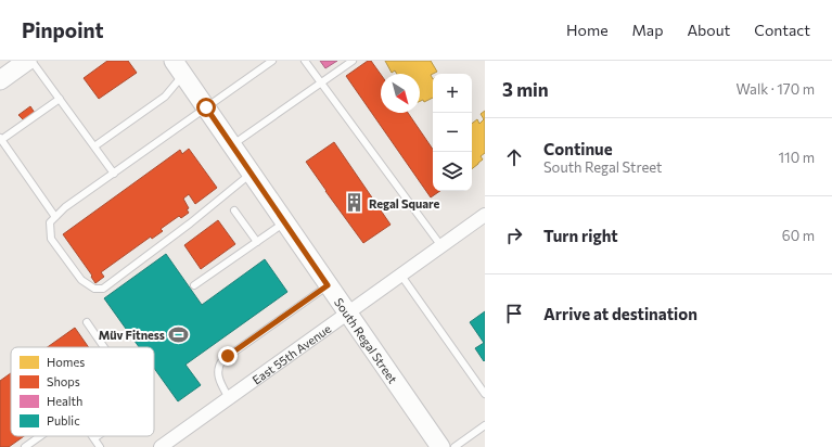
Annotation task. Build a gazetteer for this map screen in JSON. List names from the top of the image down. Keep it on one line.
{"streets":{"main road":["South Regal Street"],"street":["East 55th Avenue"]},"crossings":[["South Regal Street","East 55th Avenue"]],"places":{"building":["Regal Square"],"sports":["Müv Fitness"]},"legend":["Homes","Shops","Health","Public"],"north":"bottom right","page":{"header":"Pinpoint","nav":["Home","Map","About","Contact"],"heading":["3 min","Walk · 170 m"],"map_buttons":["+","−"],"list":[["Continue","South Regal Street","110 m"],["Turn right","60 m"],"Arrive at destination"]}}
